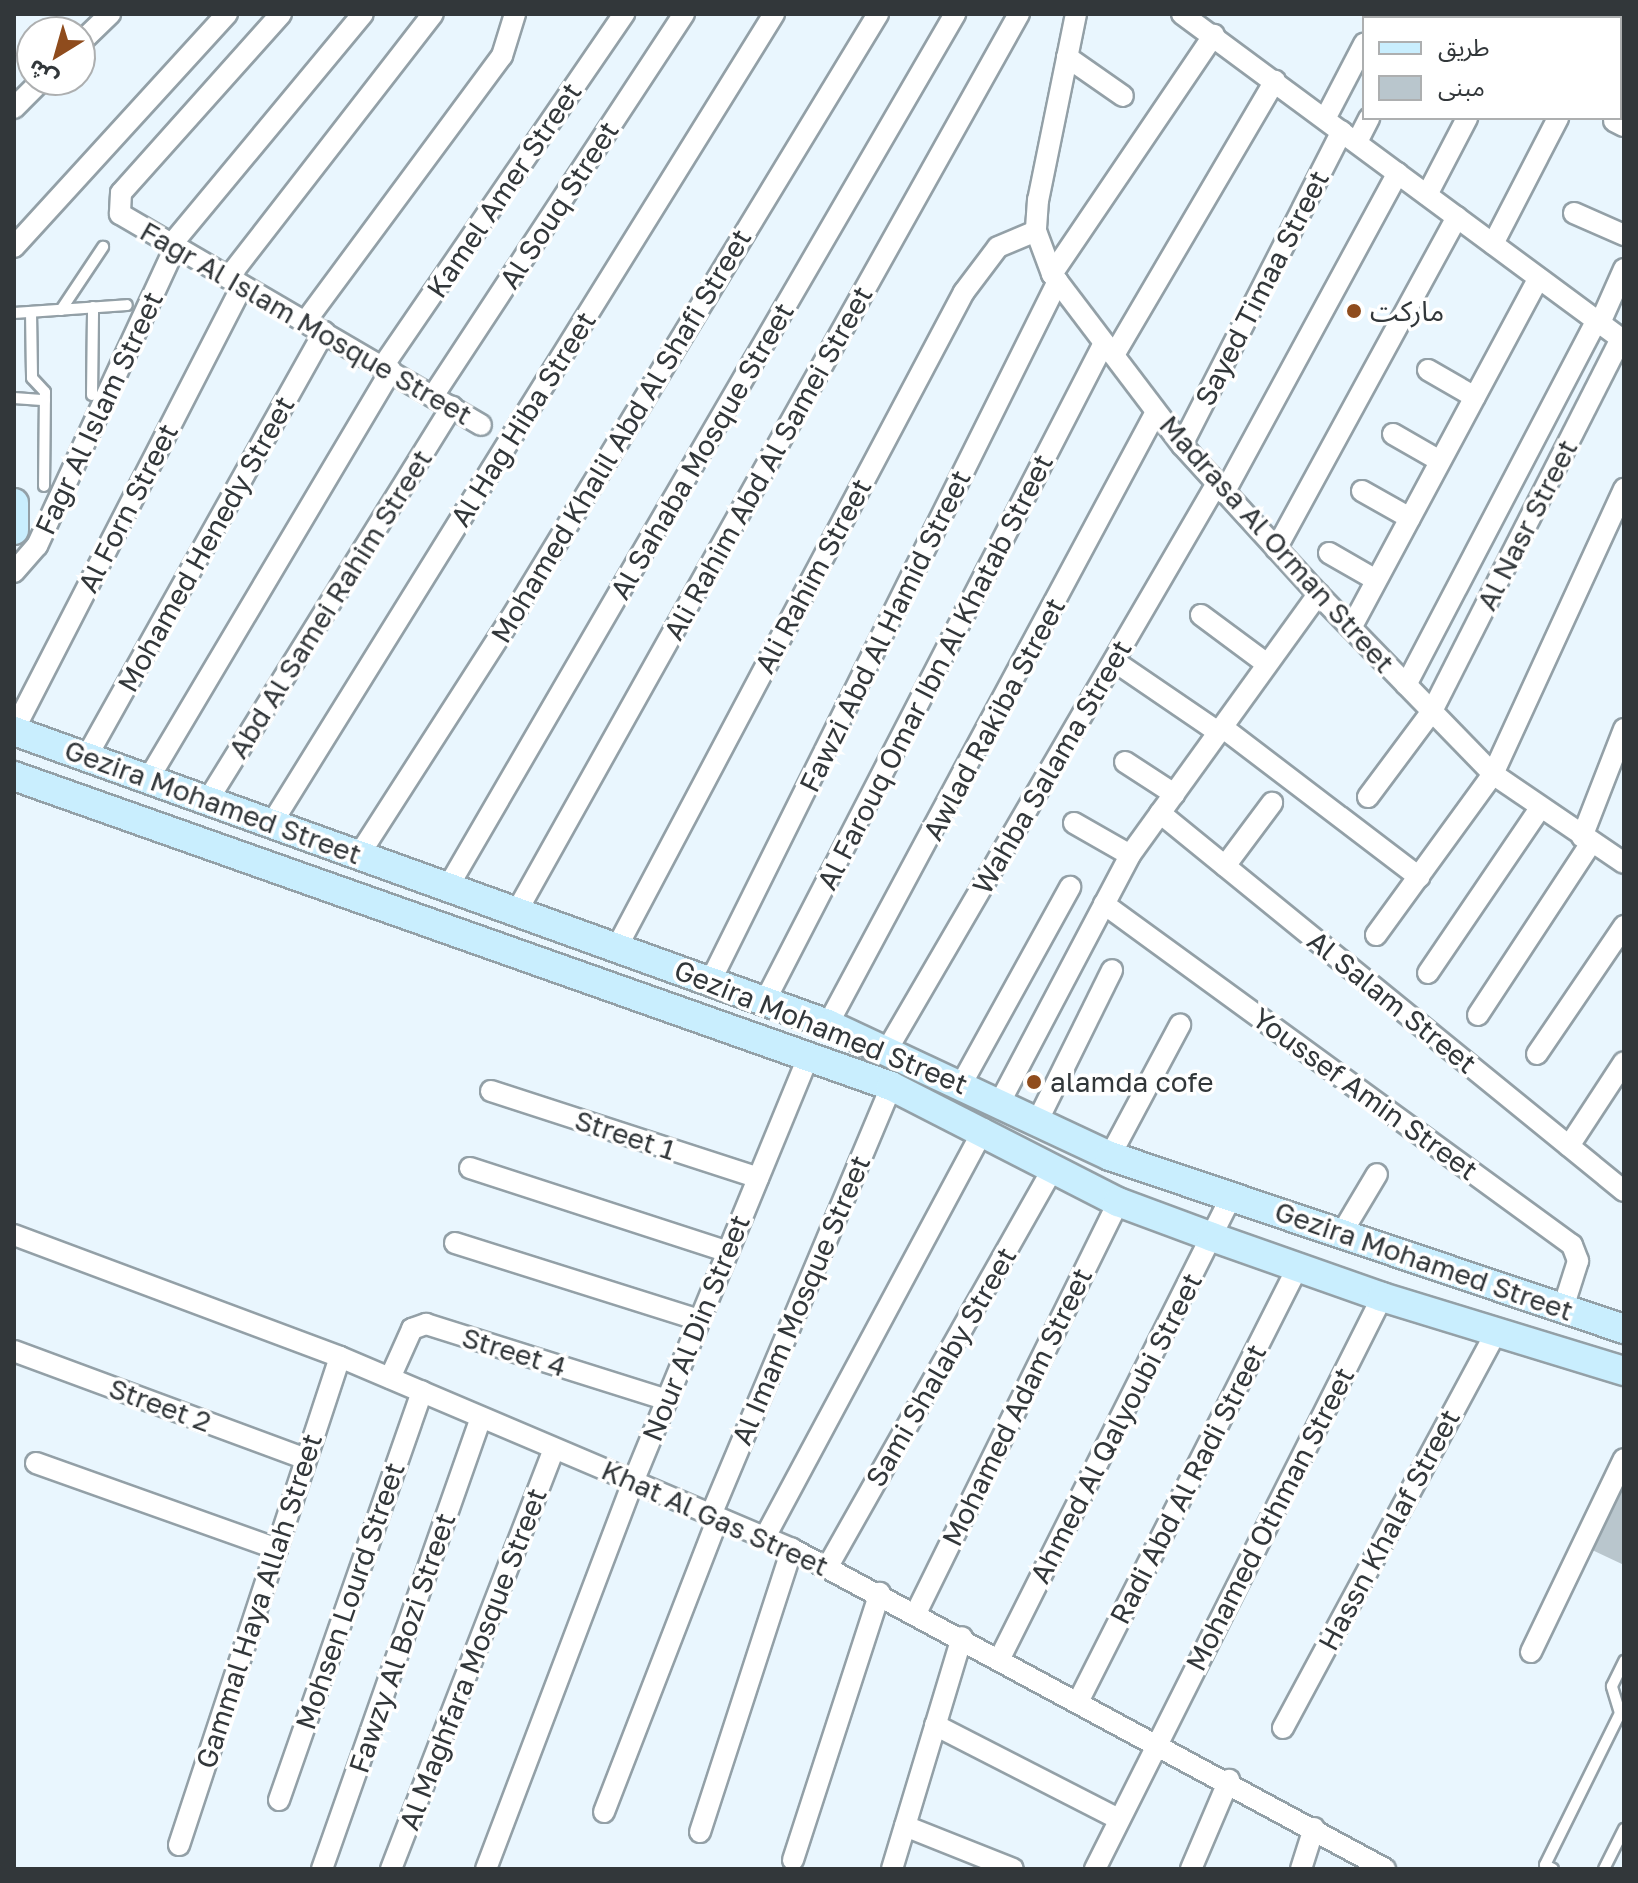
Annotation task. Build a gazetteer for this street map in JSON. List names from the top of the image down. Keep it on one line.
{"streets":{"main road":["Gezira Mohamed Street"],"street":["Kamel Amer Street","Al Souq Street","Sayed Timaa Street","Fagr Al Islam Mosque Street","Fagr Al Islam Street","Al Hag Hiba Street","Mohamed Khalil Abd Al Shafi Street","Al Sahaba Mosque Street","Ali Rahim Abd Al Samei Street","Al Forn Street","Al Nasr Street","Mohamed Henedy Street","Madrasa Al Orman Street","Ali Rahim Street","Abd Al Samei Rahim Street","Fawzi Abd Al Hamid Street","Al Farouq Omar Ibn Al Khatab Street","Awlad Rakiba Street","Wahba Salama Street","Al Salam Street","Youssef Amin Street","Street 1","Al Imam Mosque Street","Nour Al Din Street","Street 4","Sami Shalaby Street","Street 2","Mohamed Adam Street","Ahmed Al Qalyoubi Street","Radi Abd Al Radi Street","Khat Al Gas Street","Mohamed Othman Street","Hassn Khalaf Street","Mohsen Lourd Street","Gammal Haya Allah Street","Fawzy Al Bozi Street","Al Maghfara Mosque Street"]},"crossings":[["Kamel Amer Street","Fagr Al Islam Mosque Street"],["Kamel Amer Street","Gezira Mohamed Street"],["Al Souq Street","Fagr Al Islam Mosque Street"],["Sayed Timaa Street","Madrasa Al Orman Street"],["Fagr Al Islam Mosque Street","Fagr Al Islam Street"],["Fagr Al Islam Mosque Street","Al Forn Street"],["Fagr Al Islam Mosque Street","Mohamed Henedy Street"],["Fagr Al Islam Mosque Street","Abd Al Samei Rahim Street"],["Al Hag Hiba Street","Gezira Mohamed Street"],["Mohamed Khalil Abd Al Shafi Street","Gezira Mohamed Street"],["Al Sahaba Mosque Street","Gezira Mohamed Street"],["Ali Rahim Abd Al Samei Street","Gezira Mohamed Street"],["Al Forn Street","Gezira Mohamed Street"],["Al Nasr Street","Madrasa Al Orman Street"],["Mohamed Henedy Street","Gezira Mohamed Street"],["Madrasa Al Orman Street","Ali Rahim Street"],["Madrasa Al Orman Street","Fawzi Abd Al Hamid Street"],["Madrasa Al Orman Street","Al Farouq Omar Ibn Al Khatab Street"],["Madrasa Al Orman Street","Awlad Rakiba Street"],["Madrasa Al Orman Street","Wahba Salama Street"],["Ali Rahim Street","Gezira Mohamed Street"],["Abd Al Samei Rahim Street","Gezira Mohamed Street"],["Fawzi Abd Al Hamid Street","Gezira Mohamed Street"],["Al Farouq Omar Ibn Al Khatab Street","Gezira Mohamed Street"],["Awlad Rakiba Street","Gezira Mohamed Street"],["Wahba Salama Street","Gezira Mohamed Street"],["Gezira Mohamed Street","Youssef Amin Street"],["Gezira Mohamed Street","Al Imam Mosque Street"],["Gezira Mohamed Street","Nour Al Din Street"],["Gezira Mohamed Street","Sami Shalaby Street"],["Gezira Mohamed Street","Mohamed Adam Street"],["Gezira Mohamed Street","Ahmed Al Qalyoubi Street"],["Gezira Mohamed Street","Radi Abd Al Radi Street"],["Gezira Mohamed Street","Mohamed Othman Street"],["Gezira Mohamed Street","Hassn Khalaf Street"],["Street 1","Nour Al Din Street"],["Al Imam Mosque Street","Khat Al Gas Street"],["Nour Al Din Street","Street 4"],["Nour Al Din Street","Khat Al Gas Street"],["Street 4","Khat Al Gas Street"],["Sami Shalaby Street","Khat Al Gas Street"],["Street 2","Gammal Haya Allah Street"],["Mohamed Adam Street","Khat Al Gas Street"],["Ahmed Al Qalyoubi Street","Khat Al Gas Street"],["Radi Abd Al Radi Street","Khat Al Gas Street"],["Khat Al Gas Street","Mohamed Othman Street"],["Khat Al Gas Street","Mohsen Lourd Street"],["Khat Al Gas Street","Gammal Haya Allah Street"],["Khat Al Gas Street","Fawzy Al Bozi Street"],["Khat Al Gas Street","Al Maghfara Mosque Street"]],"places":["ماركت","alamda cofe"],"legend":["طريق","مبنى"],"north":"bottom left"}
